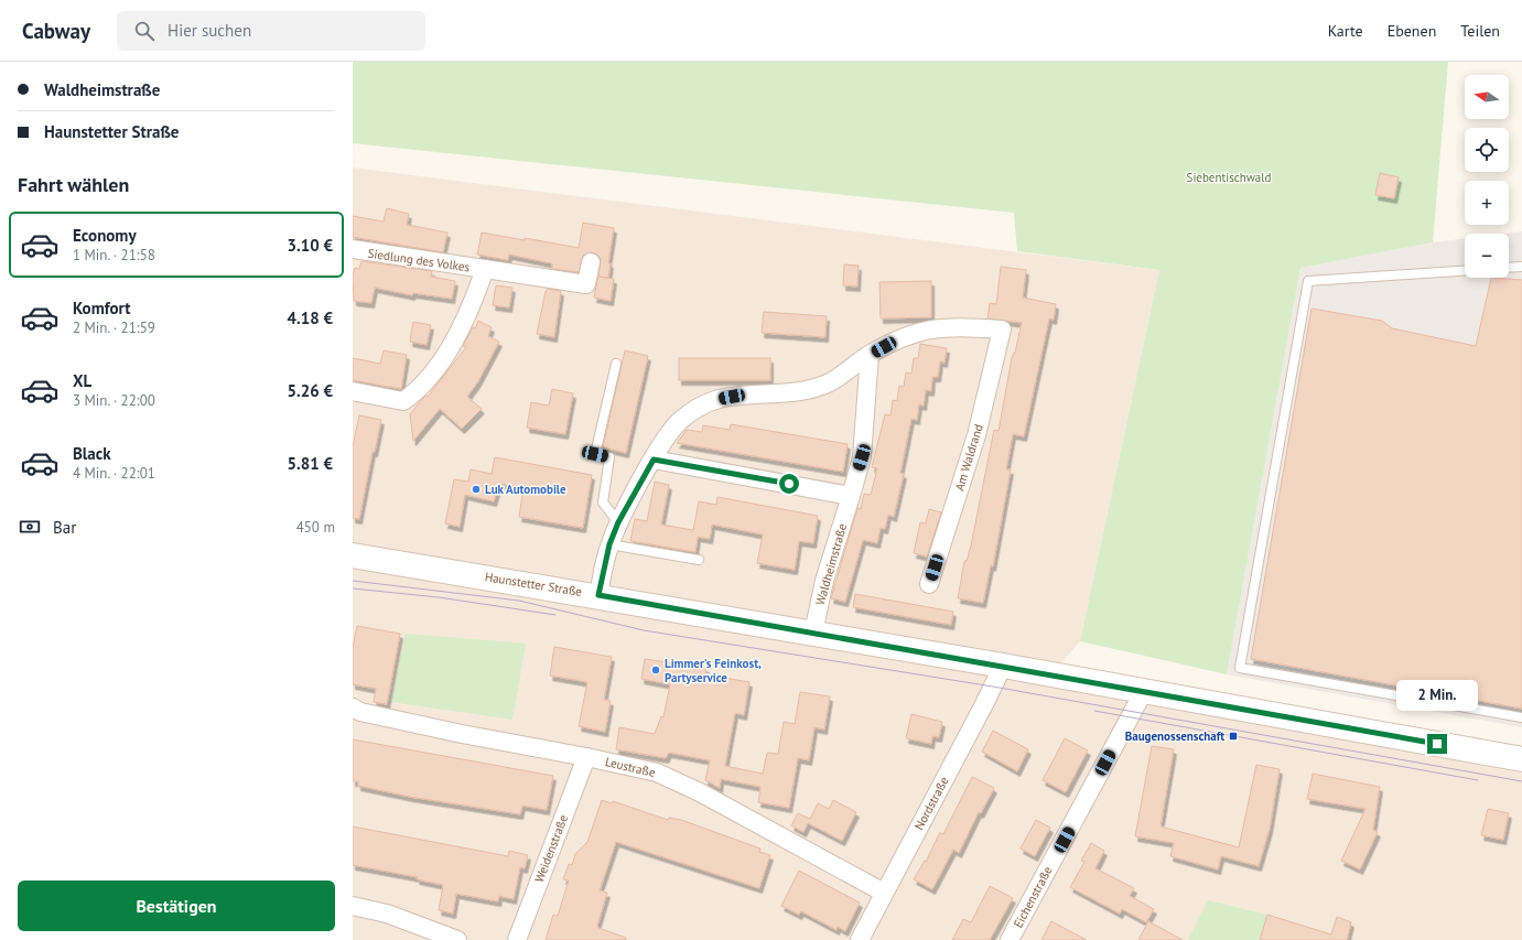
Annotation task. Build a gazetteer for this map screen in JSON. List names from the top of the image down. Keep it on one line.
{"streets":{"main road":["Haunstetter Straße"],"street":["Siedlung des Volkes","Am Waldrand","Waldheimstraße","Leustraße","Nordstraße","Weidenstraße","Eichenstraße"]},"crossings":[["Am Waldrand","Waldheimstraße"],["Waldheimstraße","Haunstetter Straße"],["Haunstetter Straße","Nordstraße"],["Haunstetter Straße","Eichenstraße"],["Leustraße","Nordstraße"],["Leustraße","Weidenstraße"]],"parks":["Siebentischwald"],"places":{"other":["Luk Automobile","Limmer's Feinkost, Partyservice"],"transit":["Baugenossenschaft"]},"north":"left","page":{"header":"Cabway","search":"Hier suchen","nav":["Karte","Ebenen","Teilen"],"banner":["Waldheimstraße","Haunstetter Straße"],"map_buttons":["+","−"],"heading":"Fahrt wählen","list":[{"name":"Economy","note":"1 Min. · 21:58","value":"3.10 €"},{"name":"Komfort","note":"2 Min. · 21:59","value":"4.18 €"},{"name":"XL","note":"3 Min. · 22:00","value":"5.26 €"},{"name":"Black","note":"4 Min. · 22:01","value":"5.81 €"}],"pay":["Bar","450 m"],"bubble":"2 Min.","buttons":"Bestätigen"}}
